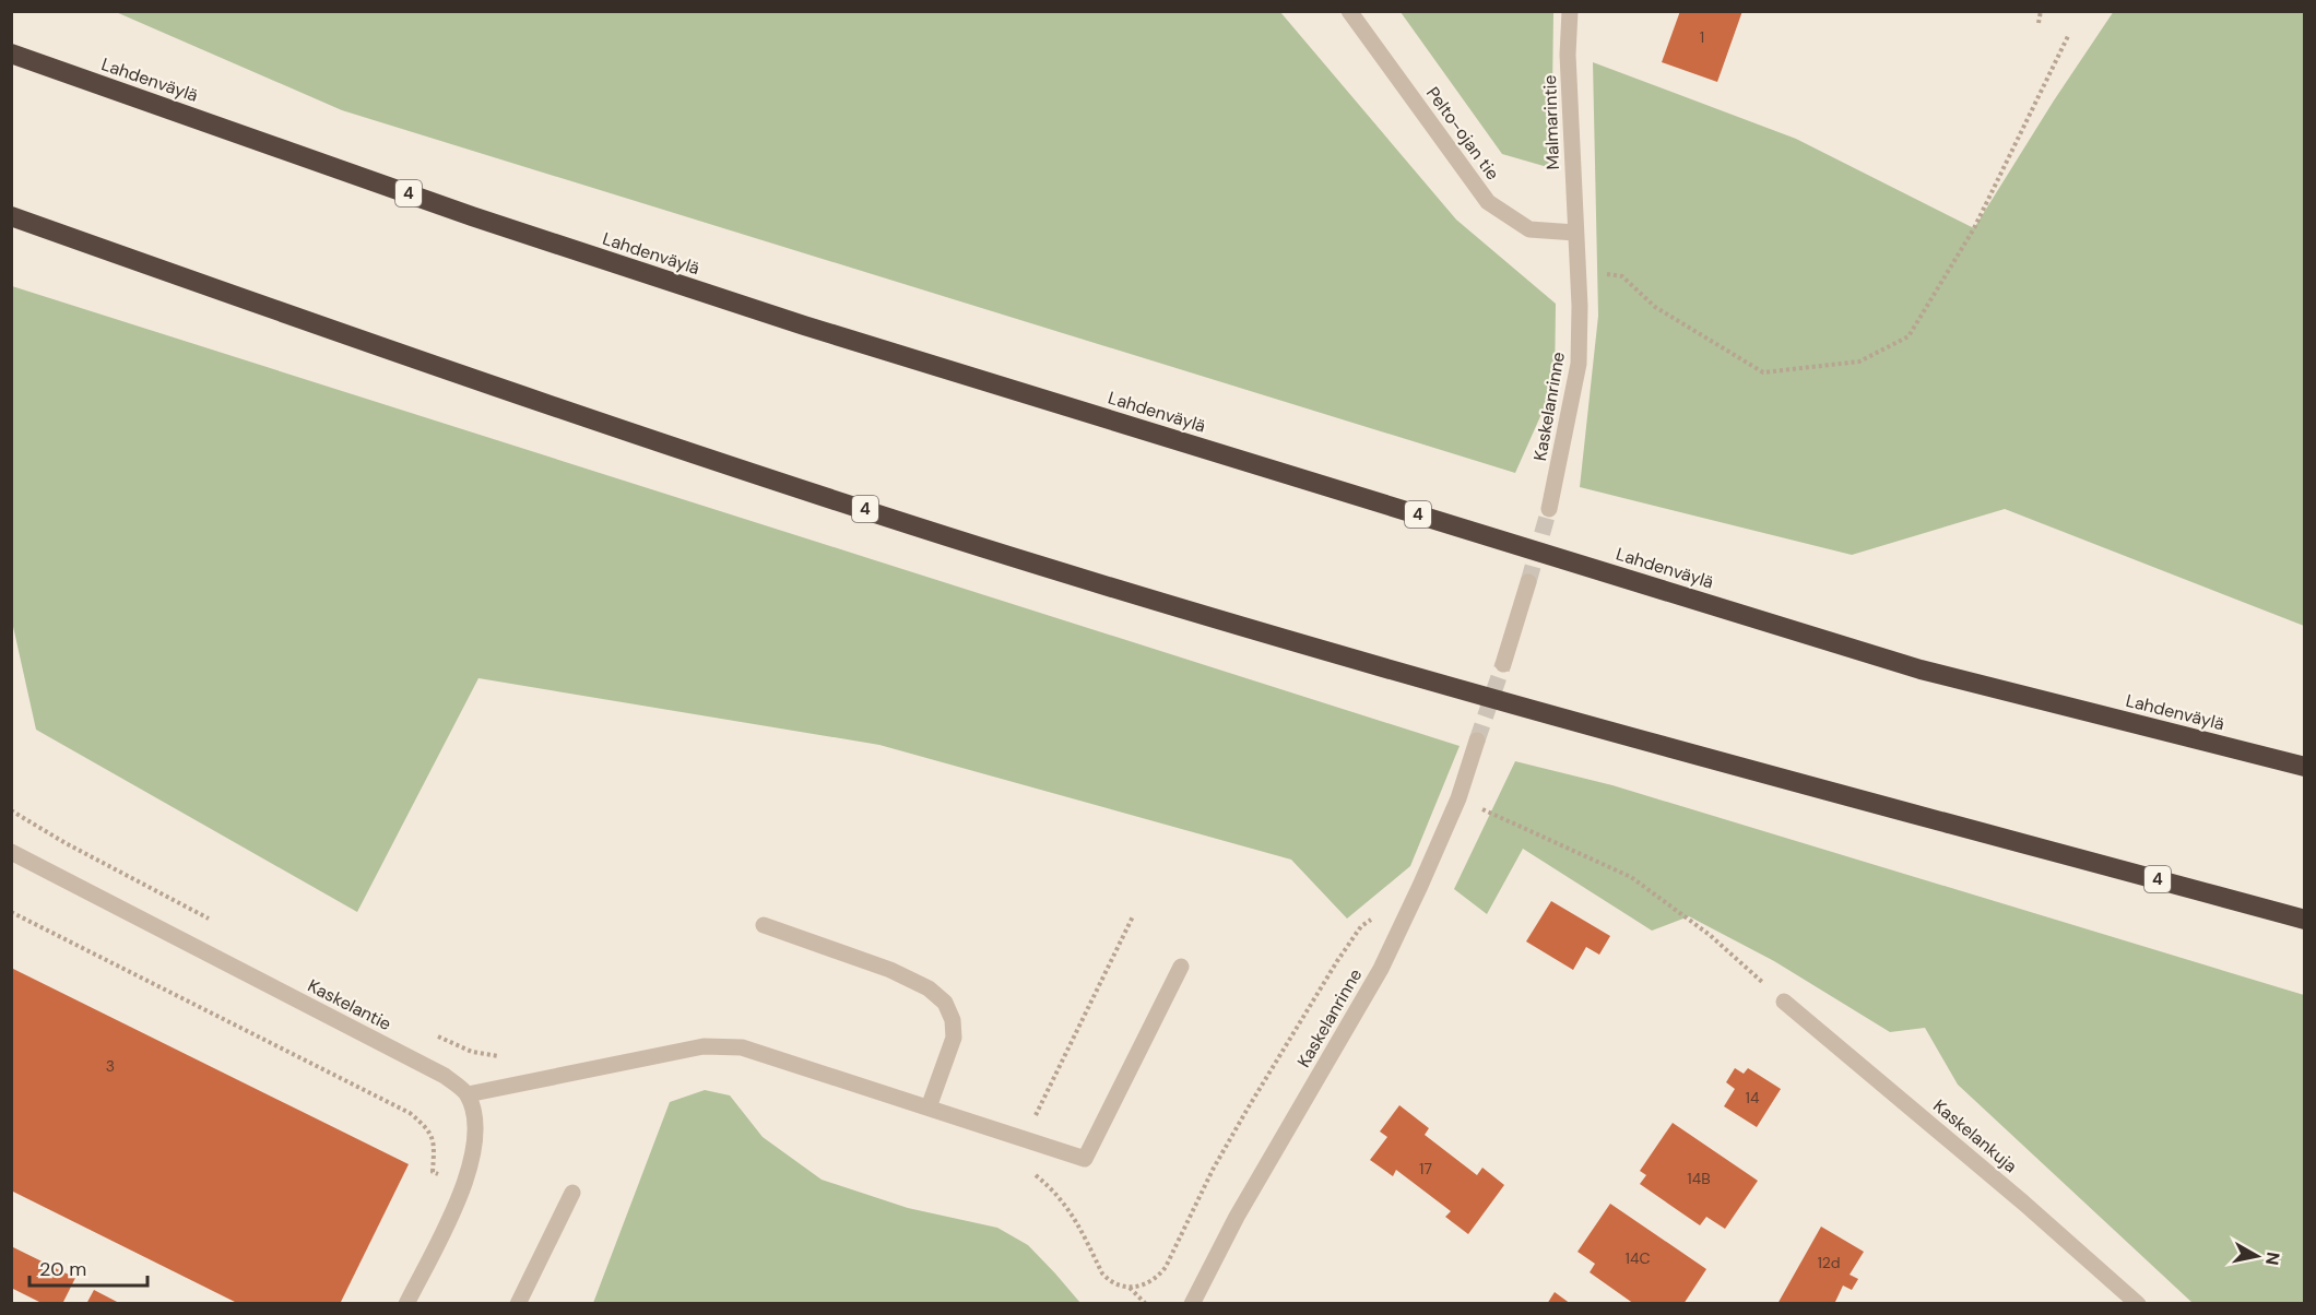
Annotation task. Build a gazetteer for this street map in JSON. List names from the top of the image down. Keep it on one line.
{"streets":{"highway":["Lahdenväylä","4"],"street":["Malmarintie","Pelto-ojan tie","Kaskelanrinne","Kaskelantie","Kaskelankuja"]},"crossings":[["Malmarintie","Pelto-ojan tie"],["Malmarintie","Kaskelanrinne"],["Pelto-ojan tie","Kaskelanrinne"]],"house_numbers":["1","3","14","17","14B","14C","12d"],"scale_bar":"20 m","north":"right"}
